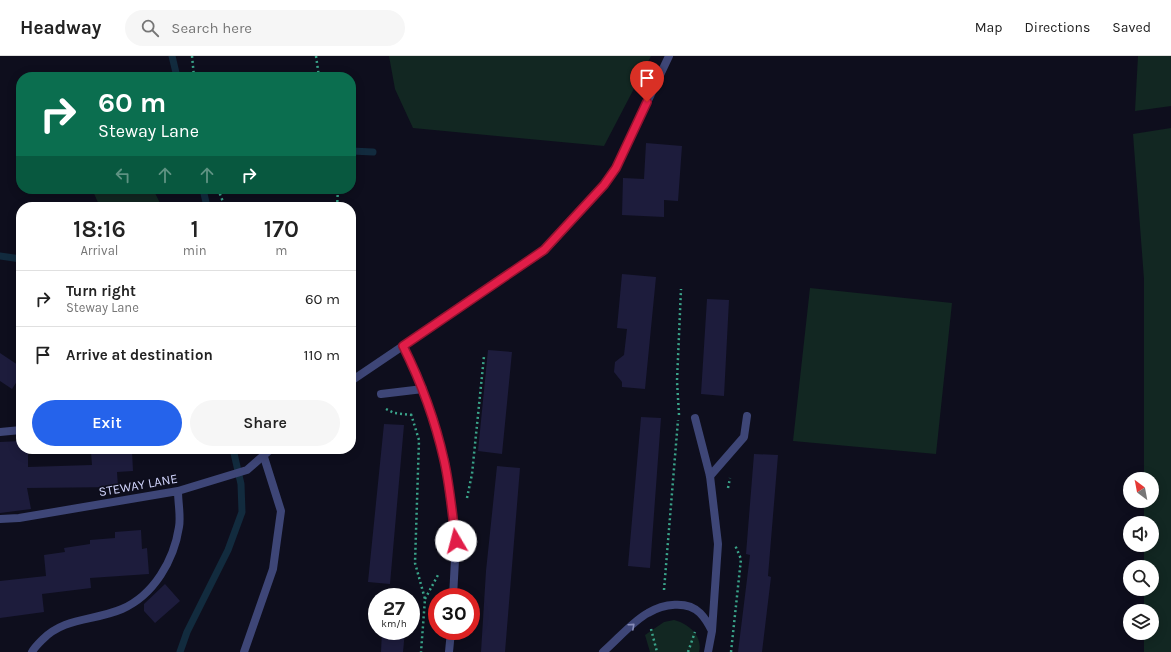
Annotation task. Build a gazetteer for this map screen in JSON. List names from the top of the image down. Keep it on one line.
{"streets":{"street":["STEWAY LANE"]},"north":"top left","page":{"header":"Headway","search":"Search here","nav":["Map","Directions","Saved"],"turn":["60 m","Steway Lane"],"eta":["18:16","Arrival","1","min","170","m"],"list":[{"name":"Turn right","note":"Steway Lane","value":"60 m"},{"name":"Arrive at destination","value":"110 m"}],"buttons":["Exit","Share"],"speed":"27 km/h","limit":"30"}}
